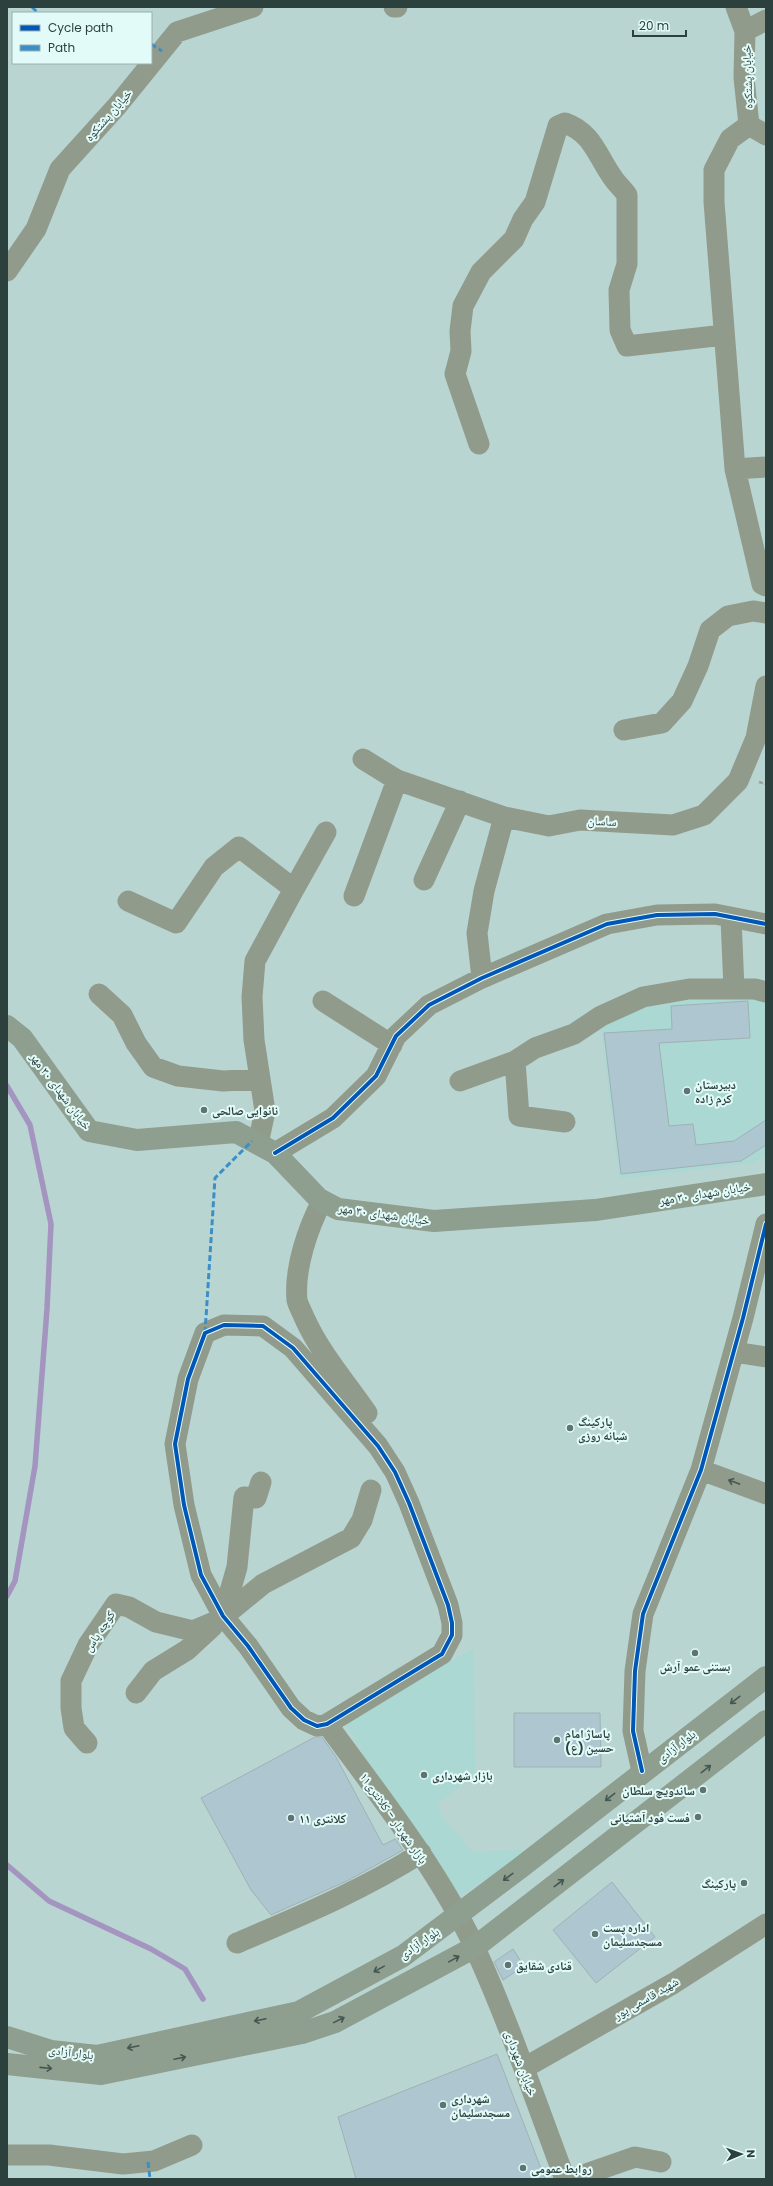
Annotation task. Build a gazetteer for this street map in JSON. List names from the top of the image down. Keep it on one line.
{"streets":{"main road":["خیابان شهدای ۳۰ مهر","بلوار آزادی"],"street":["خیابان پشتکوه","ساسان","کوچه پاس","بازار شهردار - کلانتری۱۱","شهید قاسمی پور","خیابان شهرداری"]},"crossings":[["بلوار آزادی","بازار شهردار - کلانتری۱۱"],["بلوار آزادی","خیابان شهرداری"],["بازار شهردار - کلانتری۱۱","خیابان شهرداری"],["شهید قاسمی پور","خیابان شهرداری"]],"places":["دبیرستان کرم زاده","نانوایی صالحی","پارکینگ شبانه روزی","بستنی عمو آرش","پاساژ امام حسین (ع)","بازار شهرداری","ساندویچ سلطان","فست فود آشتیانی","کلانتری ۱۱","پارکینگ","اداره پست مسجدسلیمان","قنادی شقایق","شهرداری مسجدسلیمان","روابط عمومی"],"legend":["Cycle path","Path"],"scale_bar":"20 m","north":"right"}
